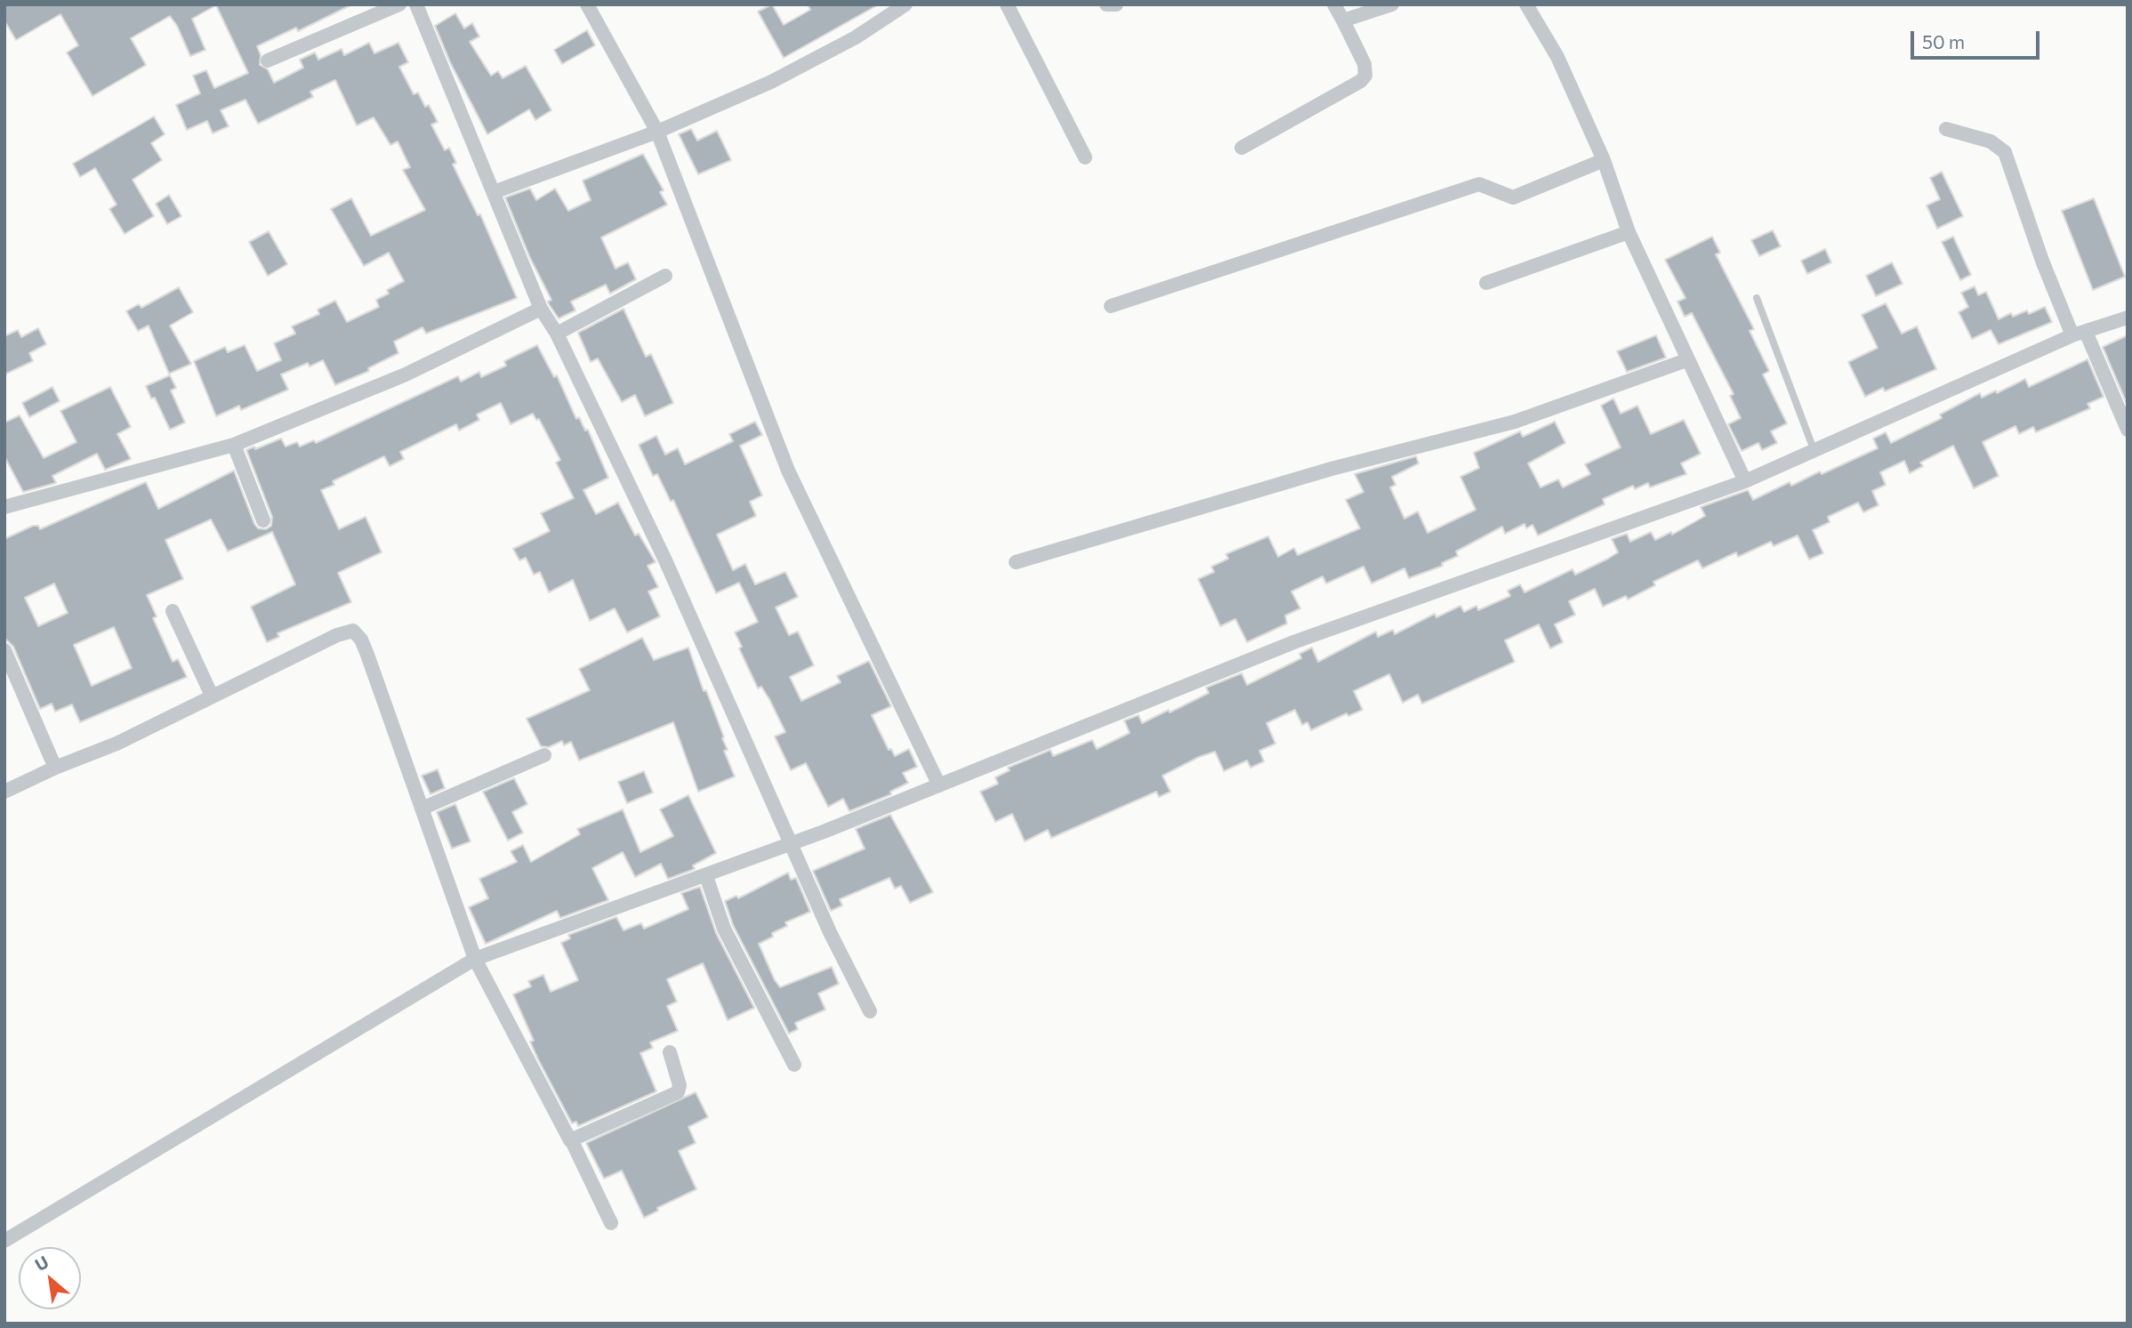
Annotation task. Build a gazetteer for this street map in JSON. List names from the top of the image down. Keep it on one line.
{"scale_bar":"50 m","north":"top left"}
